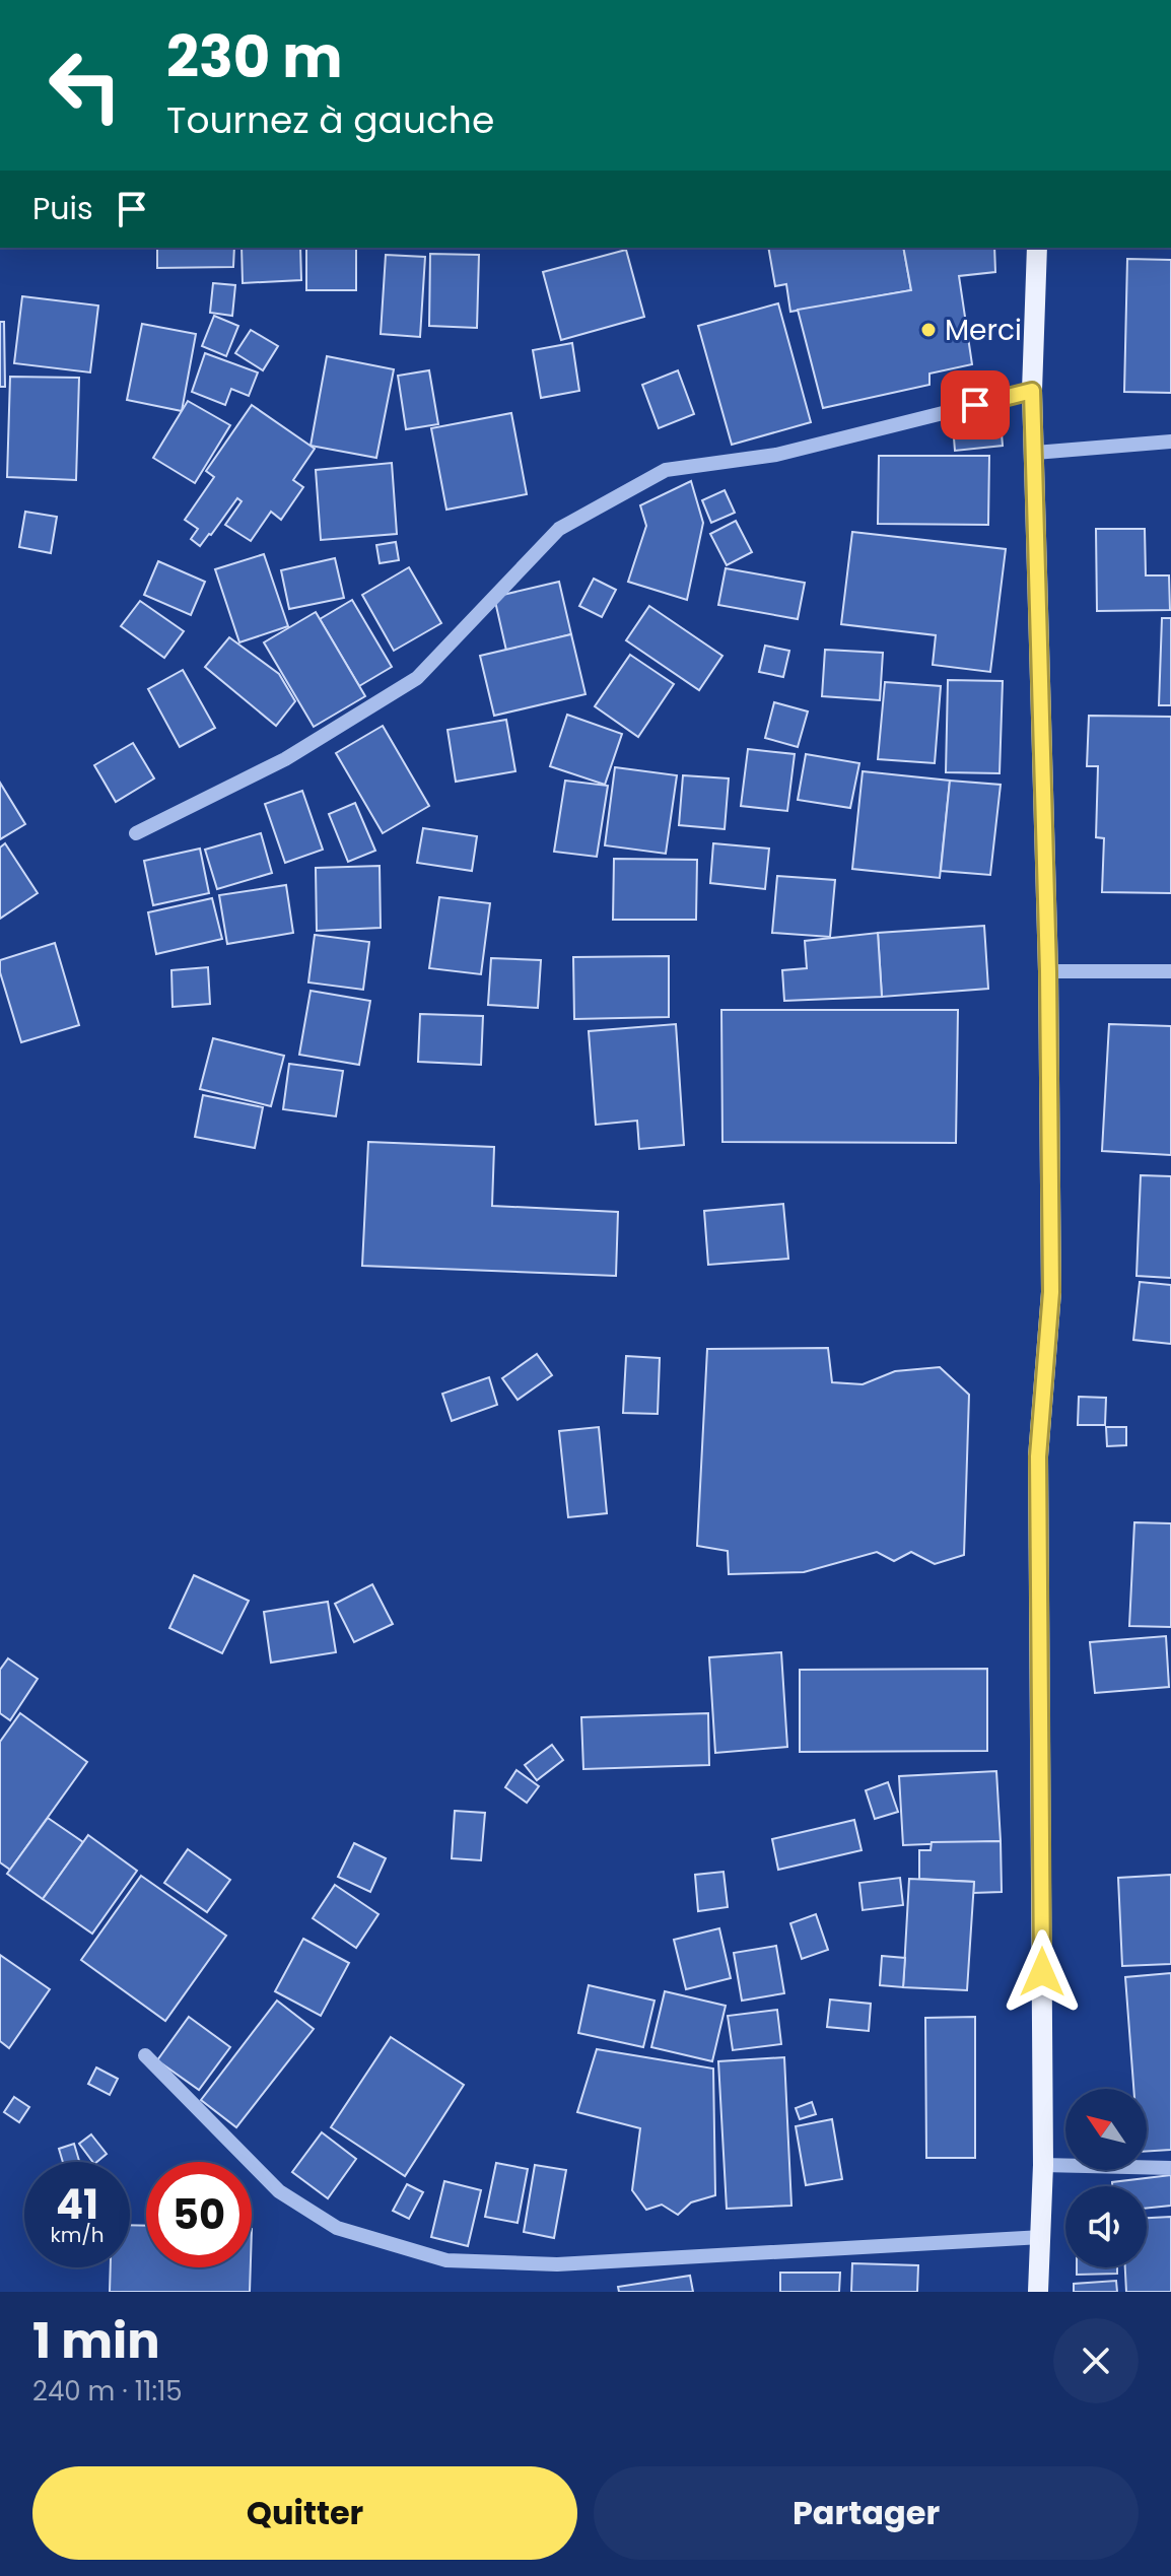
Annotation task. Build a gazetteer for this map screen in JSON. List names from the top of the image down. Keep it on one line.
{"places":["Merci"],"north":"top left","page":{"turn":["230 m","Tournez à gauche"],"then":"Puis","speed":"41 km/h","limit":"50","heading":["1 min","240 m · 11:15"],"buttons":["Quitter","Partager"]}}
